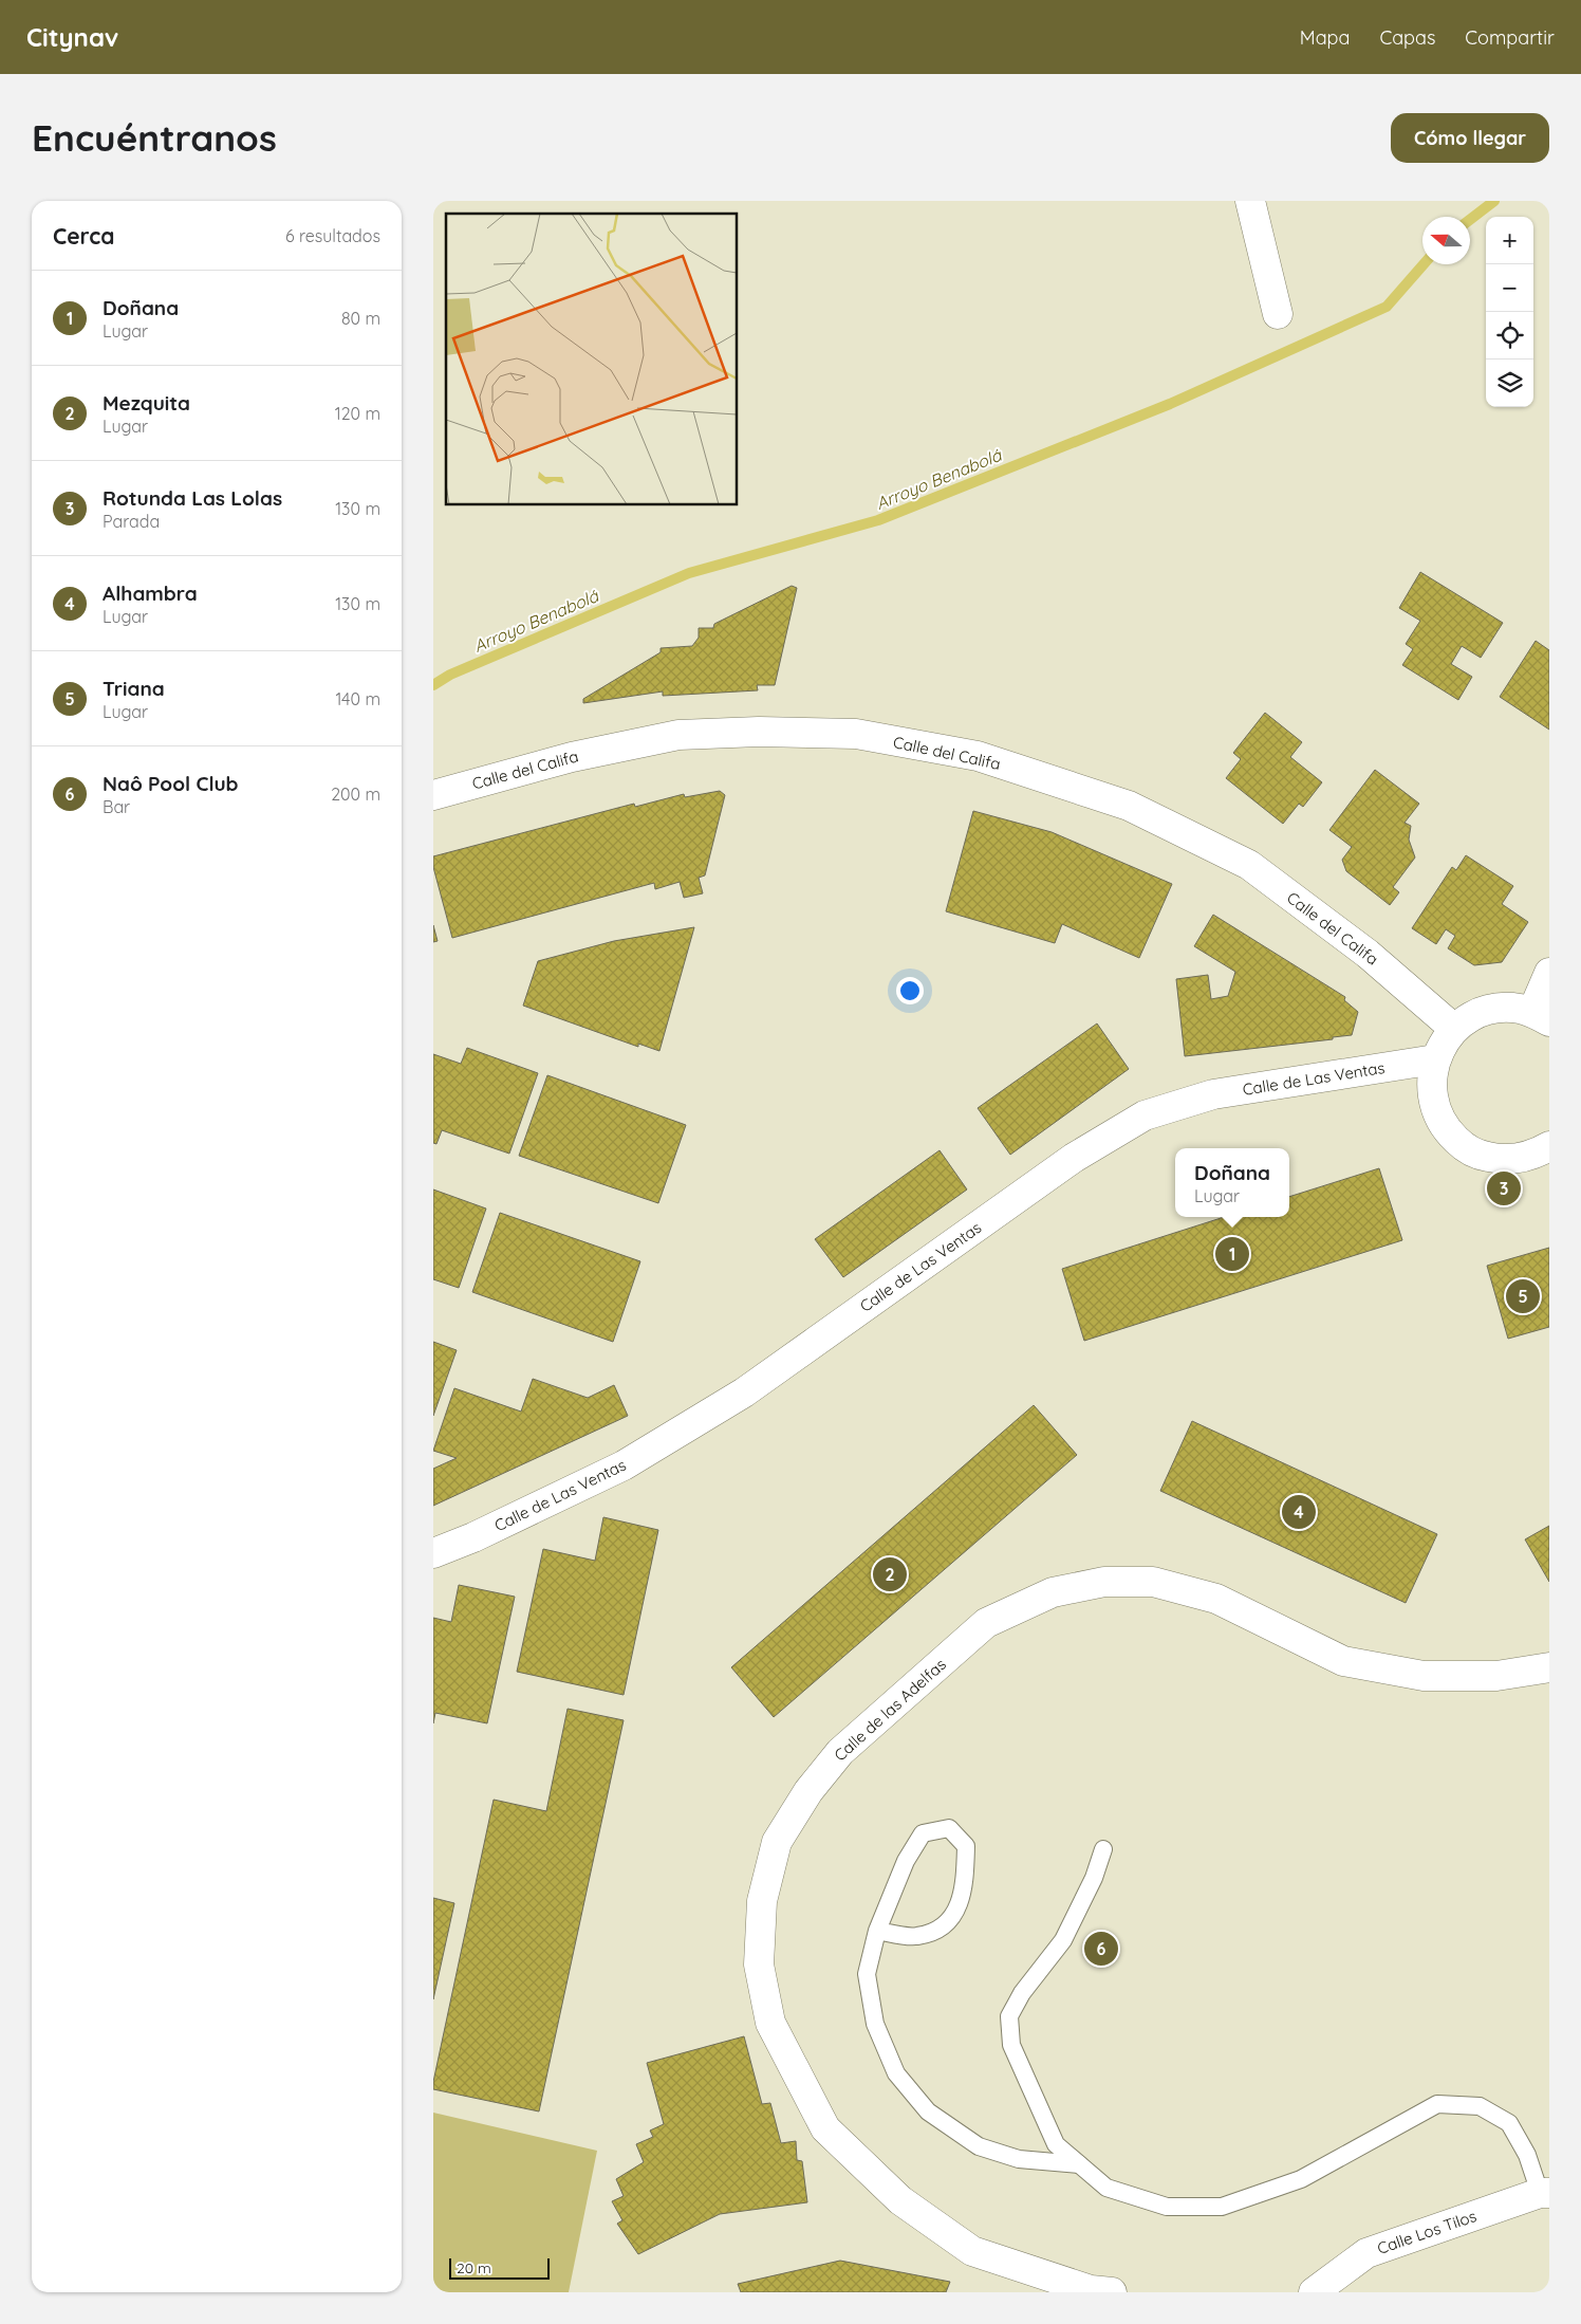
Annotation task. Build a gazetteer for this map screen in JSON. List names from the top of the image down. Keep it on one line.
{"streets":{"street":["Calle del Califa","Calle de Las Ventas","Calle de las Adelfas","Calle Los Tilos"]},"water":["Arroyo Benabolá"],"scale_bar":"20 m","north":"left","page":{"header":"Citynav","nav":["Mapa","Capas","Compartir"],"buttons":"Cómo llegar","title":"Encuéntranos","heading":["Cerca","6 resultados"],"map_buttons":["+","−"],"list":[{"mark":"1","name":"Doñana","note":"Lugar","value":"80 m"},{"mark":"2","name":"Mezquita","note":"Lugar","value":"120 m"},{"mark":"3","name":"Rotunda Las Lolas","note":"Parada","value":"130 m"},{"mark":"4","name":"Alhambra","note":"Lugar","value":"130 m"},{"mark":"5","name":"Triana","note":"Lugar","value":"140 m"},{"mark":"6","name":"Naô Pool Club","note":"Bar","value":"200 m"}],"popup":["Doñana","Lugar"],"pins":["3","1","5","4","2","6"],"scale":"20 m"}}
